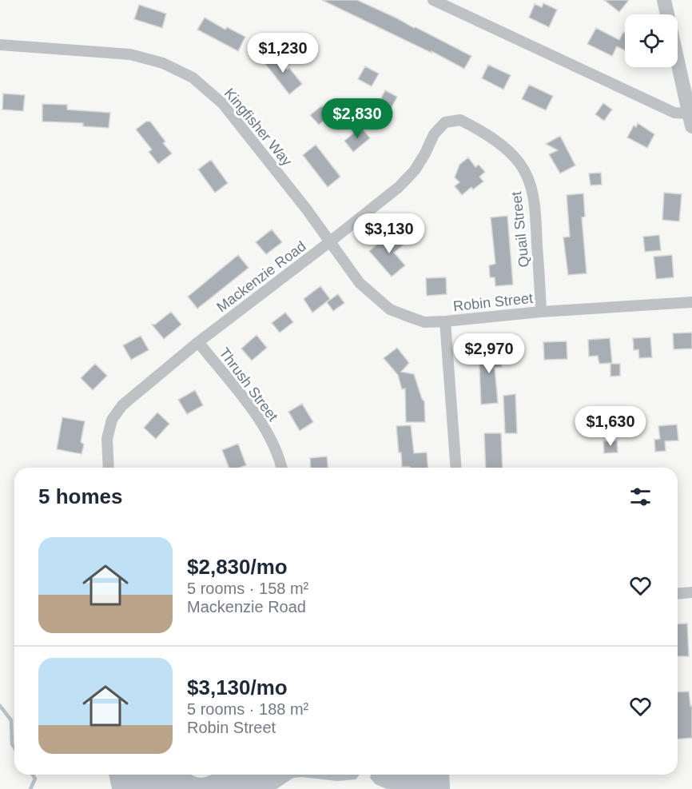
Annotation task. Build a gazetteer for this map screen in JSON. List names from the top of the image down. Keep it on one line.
{"streets":{"street":["Kingfisher Way","Quail Street","Mackenzie Road","Robin Street","Thrush Street"]},"crossings":[["Kingfisher Way","Mackenzie Road"],["Kingfisher Way","Robin Street"],["Quail Street","Mackenzie Road"],["Quail Street","Robin Street"],["Mackenzie Road","Robin Street"],["Mackenzie Road","Thrush Street"]],"page":{"price":["$1,230","$2,830","$3,130","$2,970","$1,630"],"heading":"5 homes","list":[{"name":"$2,830/mo","note":"5 rooms · 158 m² · Mackenzie Road"},{"name":"$3,130/mo","note":"5 rooms · 188 m² · Robin Street"}]}}
